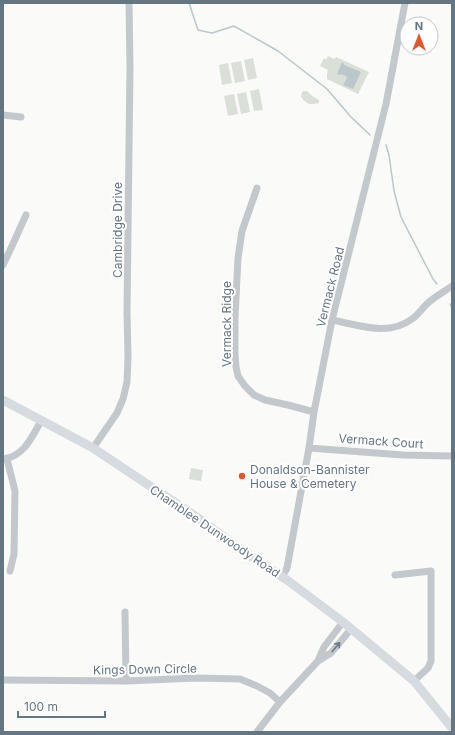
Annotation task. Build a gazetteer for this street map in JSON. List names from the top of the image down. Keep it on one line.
{"streets":{"street":["Cambridge Drive","Vermack Road","Vermack Ridge","Vermack Court","Chamblee Dunwoody Road","Kings Down Circle"]},"crossings":[["Cambridge Drive","Chamblee Dunwoody Road"],["Vermack Road","Vermack Ridge"],["Vermack Road","Vermack Court"],["Vermack Road","Chamblee Dunwoody Road"]],"places":["Donaldson-Bannister House & Cemetery"],"scale_bar":"100 m","north":"top"}
